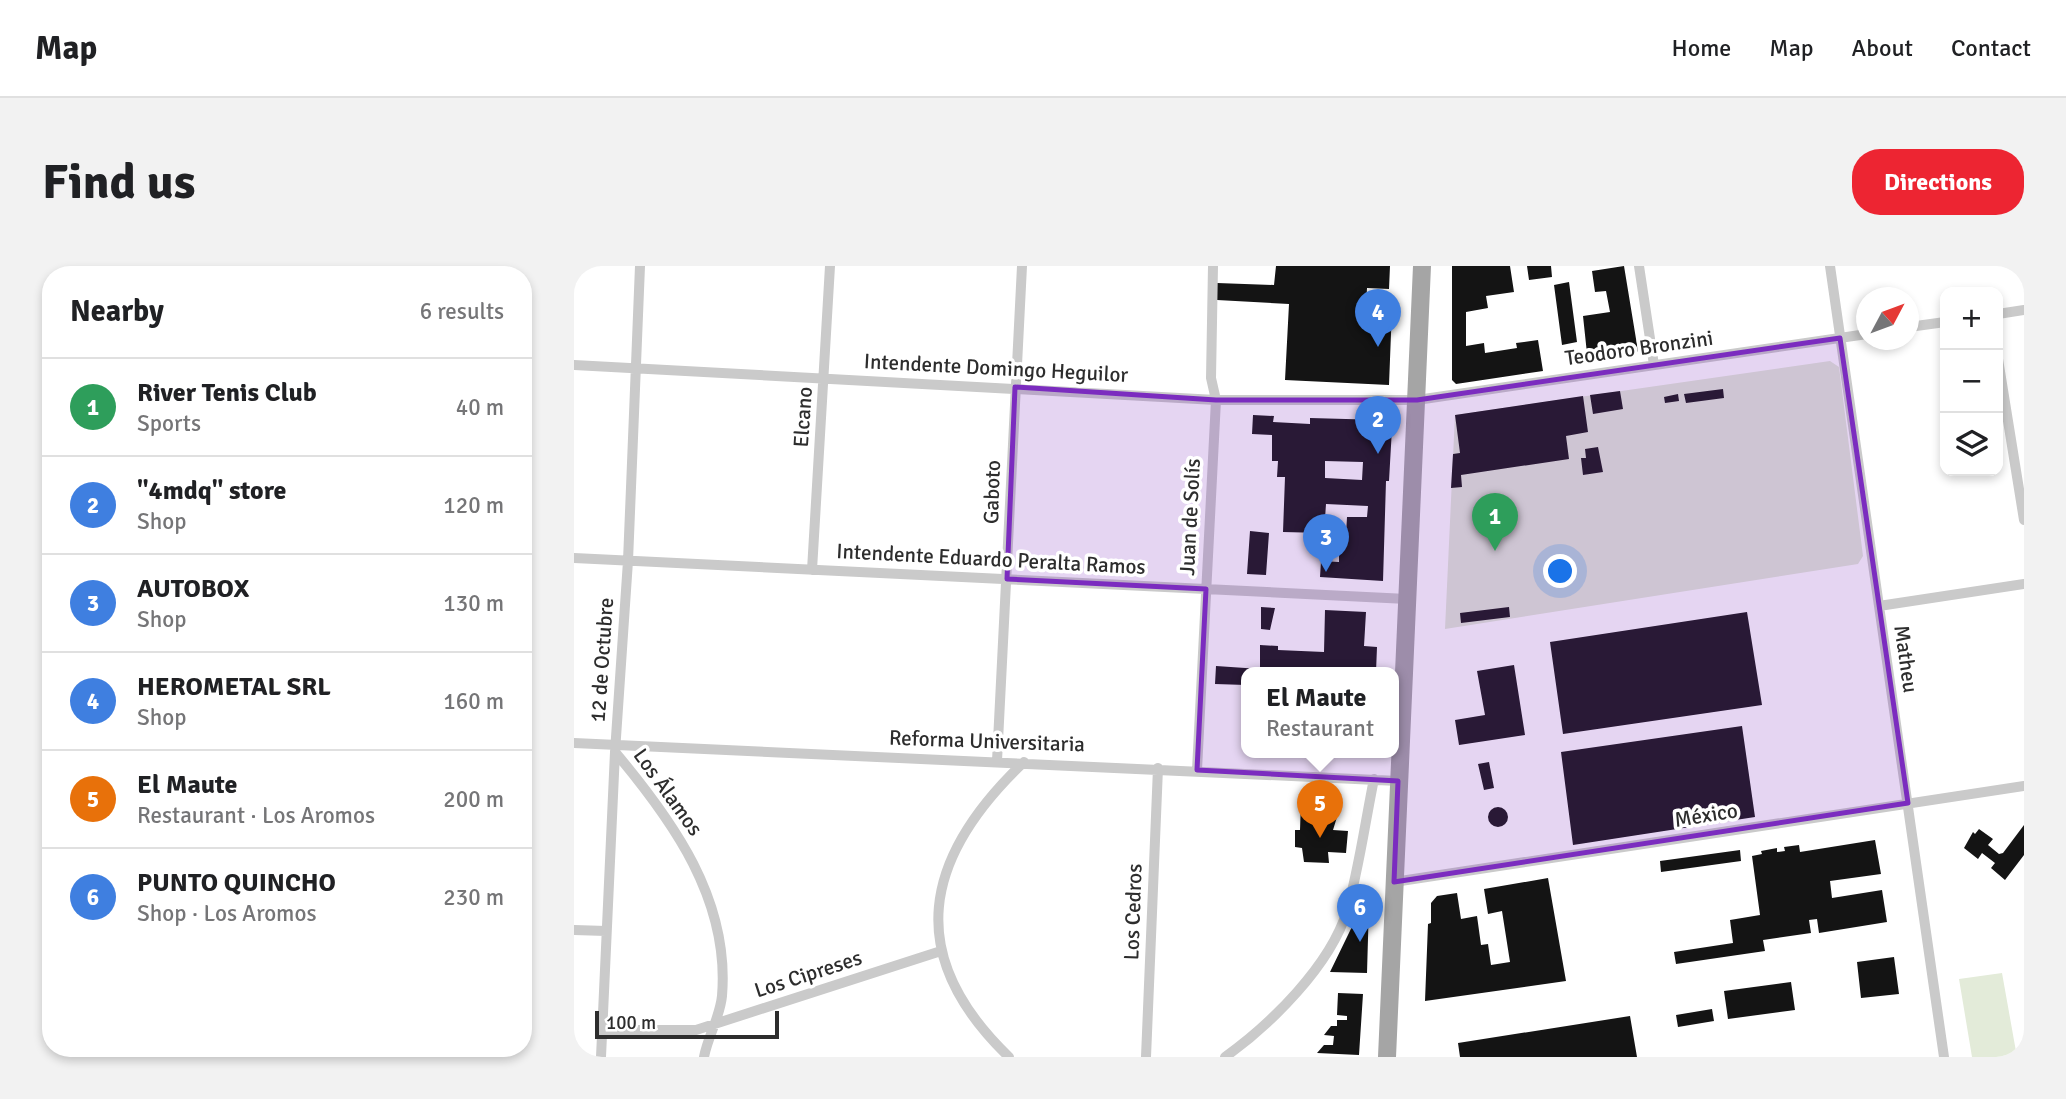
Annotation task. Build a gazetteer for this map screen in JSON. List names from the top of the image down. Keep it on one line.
{"streets":{"street":["Teodoro Bronzini","Intendente Domingo Heguilor","Elcano","Gaboto","Juan de Solís","Intendente Eduardo Peralta Ramos","Matheu","12 de Octubre","Reforma Universitaria","Los Álamos","México","Los Cedros","Los Cipreses"]},"crossings":[["Teodoro Bronzini","Intendente Domingo Heguilor"],["Teodoro Bronzini","Matheu"],["Intendente Domingo Heguilor","Elcano"],["Intendente Domingo Heguilor","Gaboto"],["Intendente Domingo Heguilor","Juan de Solís"],["Intendente Domingo Heguilor","12 de Octubre"],["Elcano","Intendente Eduardo Peralta Ramos"],["Gaboto","Intendente Eduardo Peralta Ramos"],["Gaboto","Reforma Universitaria"],["Juan de Solís","Intendente Eduardo Peralta Ramos"],["Juan de Solís","Reforma Universitaria"],["Intendente Eduardo Peralta Ramos","12 de Octubre"],["Matheu","México"],["12 de Octubre","Reforma Universitaria"],["12 de Octubre","Los Álamos"],["12 de Octubre","Los Cipreses"],["Reforma Universitaria","Los Álamos"],["Reforma Universitaria","Los Cedros"],["Los Álamos","Los Cipreses"]],"scale_bar":"100 m","north":"top right","page":{"header":"Map","nav":["Home","Map","About","Contact"],"buttons":"Directions","title":"Find us","heading":["Nearby","6 results"],"map_buttons":["+","−"],"pins":["4","2","1","3","5","6"],"list":[{"mark":"1","name":"River Tenis Club","note":"Sports","value":"40 m"},{"mark":"2","name":"\"4mdq\" store","note":"Shop","value":"120 m"},{"mark":"3","name":"AUTOBOX","note":"Shop","value":"130 m"},{"mark":"4","name":"HEROMETAL SRL","note":"Shop","value":"160 m"},{"mark":"5","name":"El Maute","note":"Restaurant · Los Aromos","value":"200 m"},{"mark":"6","name":"PUNTO QUINCHO","note":"Shop · Los Aromos","value":"230 m"}],"popup":["El Maute","Restaurant"],"scale":"100 m"}}
